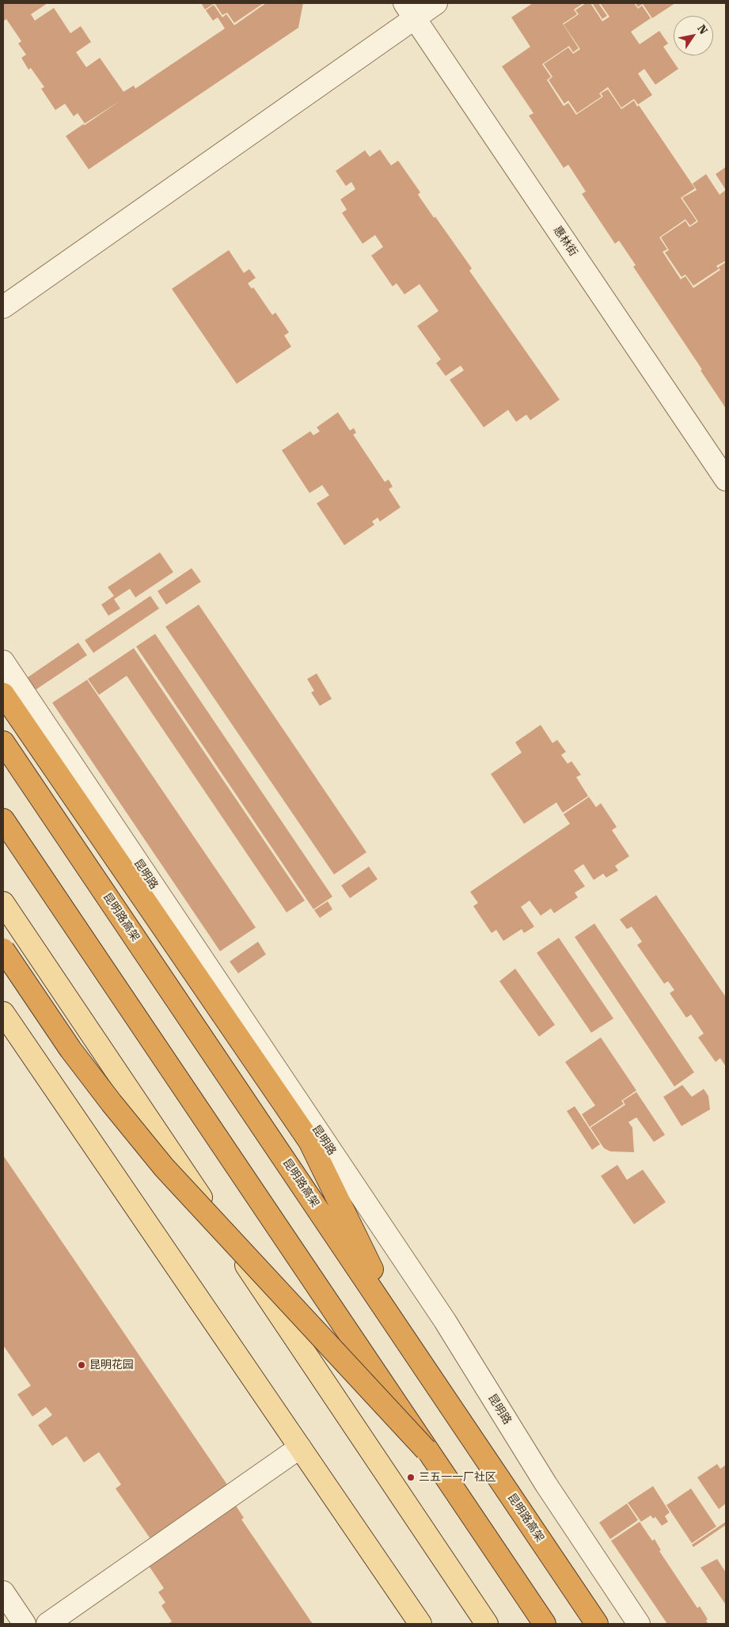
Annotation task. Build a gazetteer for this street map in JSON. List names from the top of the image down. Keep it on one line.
{"streets":{"highway":["昆明路高架"],"street":["惠林街","昆明路"]},"places":["昆明花园","三五一一厂社区"],"north":"top right"}
